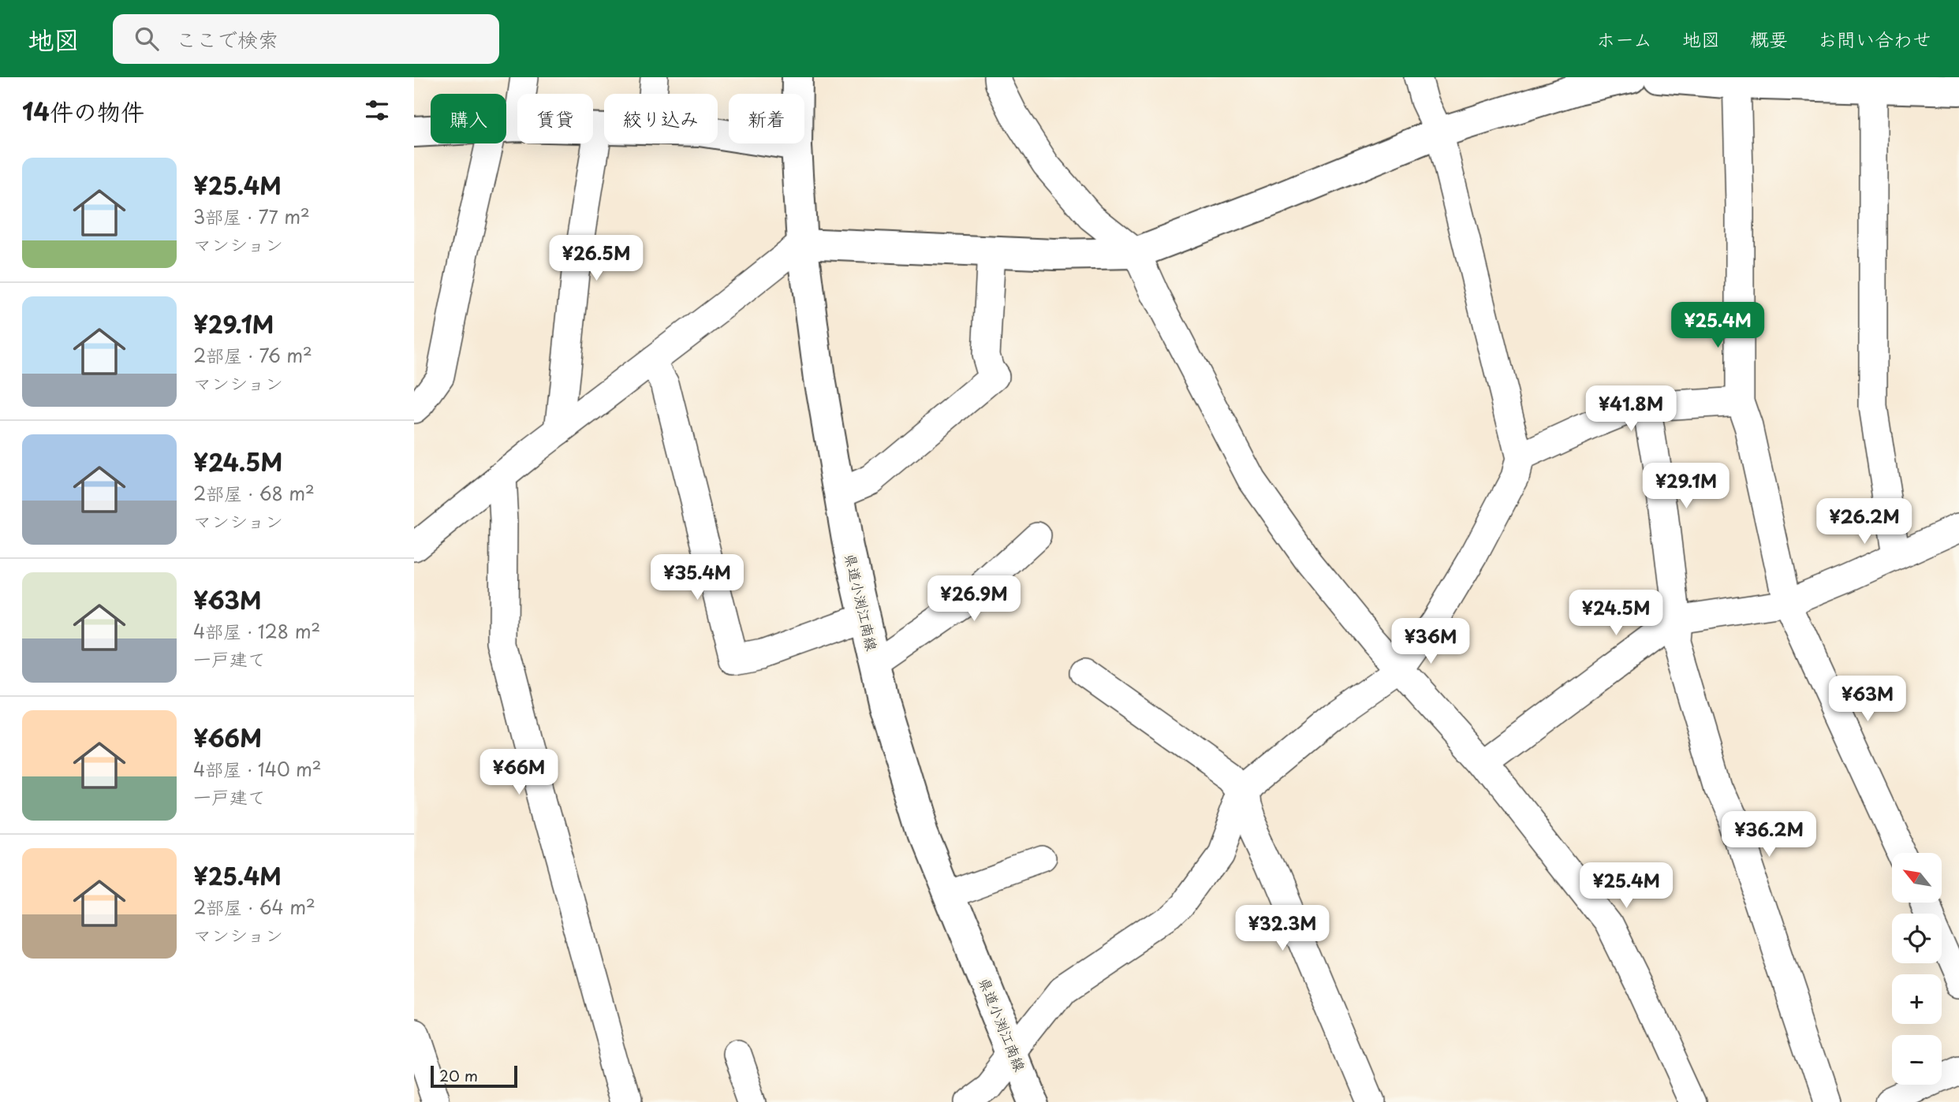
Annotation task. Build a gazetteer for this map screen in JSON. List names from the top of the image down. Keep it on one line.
{"streets":{"street":["県道小渕江南線"]},"scale_bar":"20 m","north":"top left","page":{"header":"地図","search":"ここで検索","nav":["ホーム","地図","概要","お問い合わせ"],"heading":"14件の物件","chip":["購入","賃貸","絞り込み","新着"],"list":[{"name":"¥25.4M","note":"3部屋 · 77 m² · マンション"},{"name":"¥29.1M","note":"2部屋 · 76 m² · マンション"},{"name":"¥24.5M","note":"2部屋 · 68 m² · マンション"},{"name":"¥63M","note":"4部屋 · 128 m² · 一戸建て"},{"name":"¥66M","note":"4部屋 · 140 m² · 一戸建て"},{"name":"¥25.4M","note":"2部屋 · 64 m² · マンション"}],"price":["¥26.5M","¥25.4M","¥41.8M","¥29.1M","¥26.2M","¥35.4M","¥26.9M","¥24.5M","¥36M","¥63M","¥66M","¥36.2M","¥25.4M","¥32.3M"],"map_buttons":["+","−"],"scale":"20 m"}}
